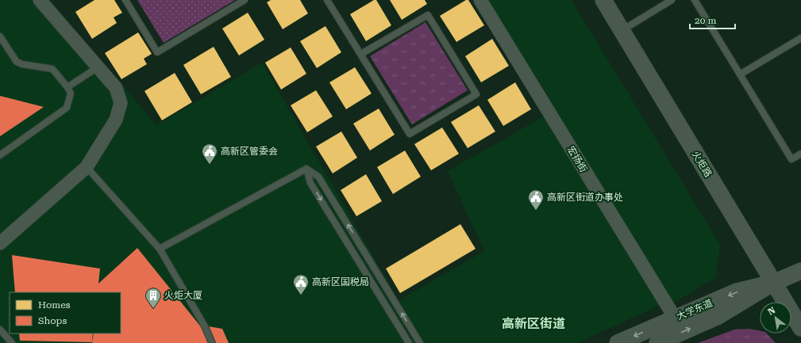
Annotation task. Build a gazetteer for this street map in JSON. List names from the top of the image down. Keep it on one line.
{"streets":{"street":["宏扬街","火炬路","大学东道"]},"crossings":[["宏扬街","大学东道"],["火炬路","大学东道"]],"districts":["高新区街道"],"places":{"public building":["高新区管委会","高新区街道办事处","高新区国税局"],"building":["火炬大厦"]},"legend":["Homes","Shops"],"scale_bar":"20 m","north":"top left"}
